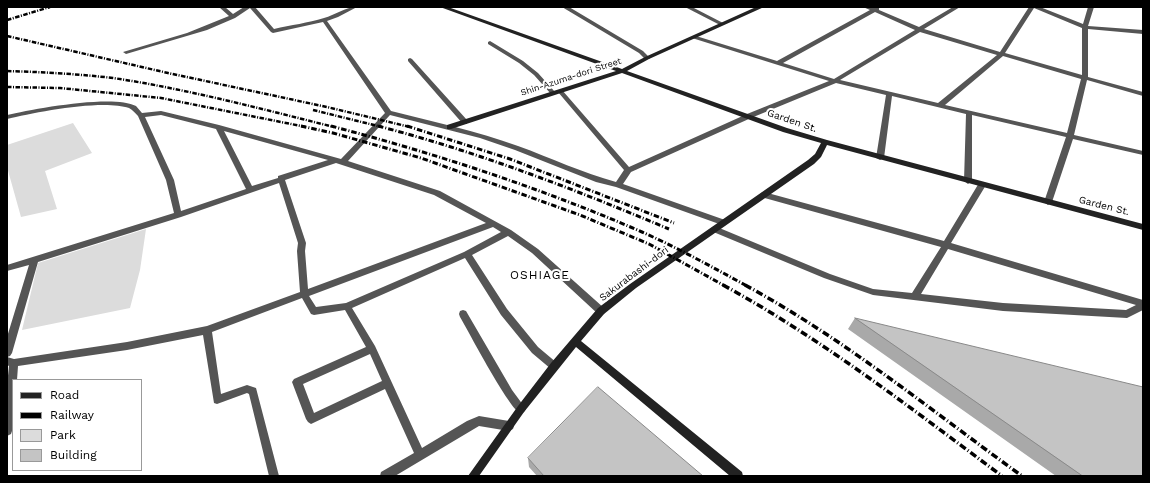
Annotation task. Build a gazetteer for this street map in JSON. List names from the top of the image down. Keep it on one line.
{"streets":{"street":["Shin-Azuma-dori Street","Garden St.","Sakurabashi-dori"]},"crossings":[["Shin-Azuma-dori Street","Garden St."],["Garden St.","Sakurabashi-dori"]],"districts":["OSHIAGE"],"legend":["Road","Railway","Park","Building"]}
